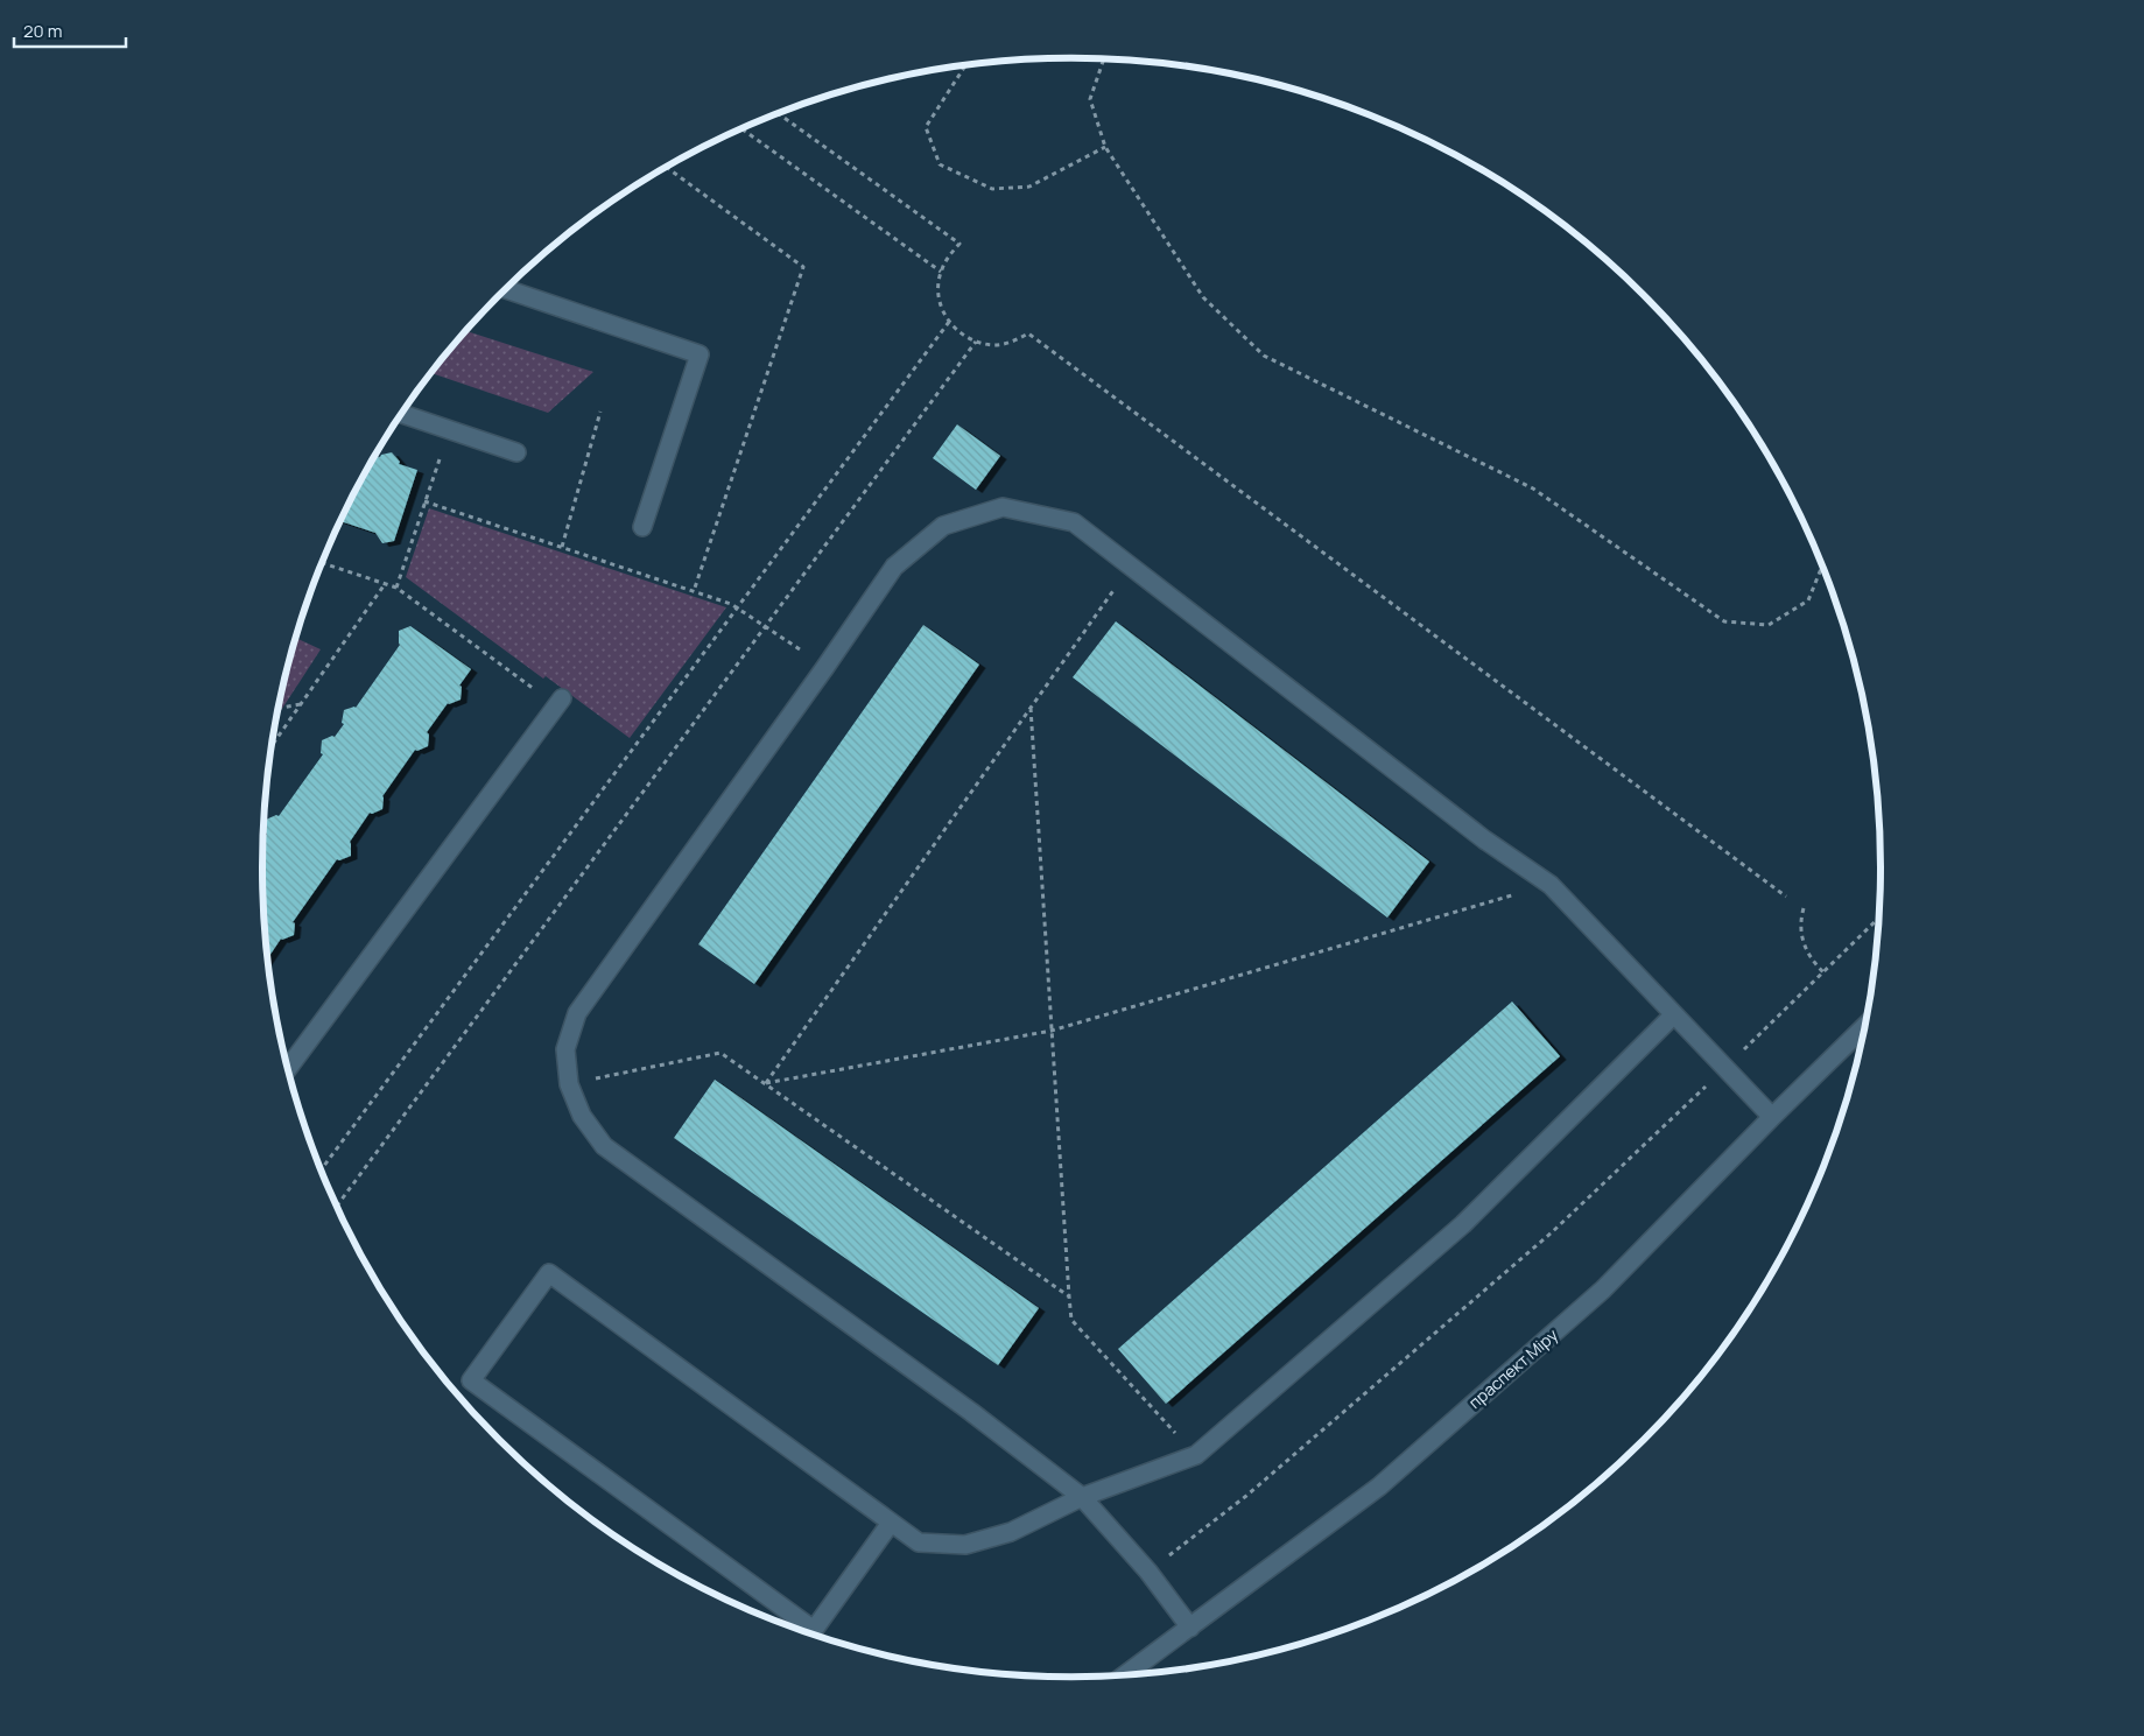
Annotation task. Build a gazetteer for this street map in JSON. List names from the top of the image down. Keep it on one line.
{"streets":{"street":["праспект Міру"]},"scale_bar":"20 m"}
